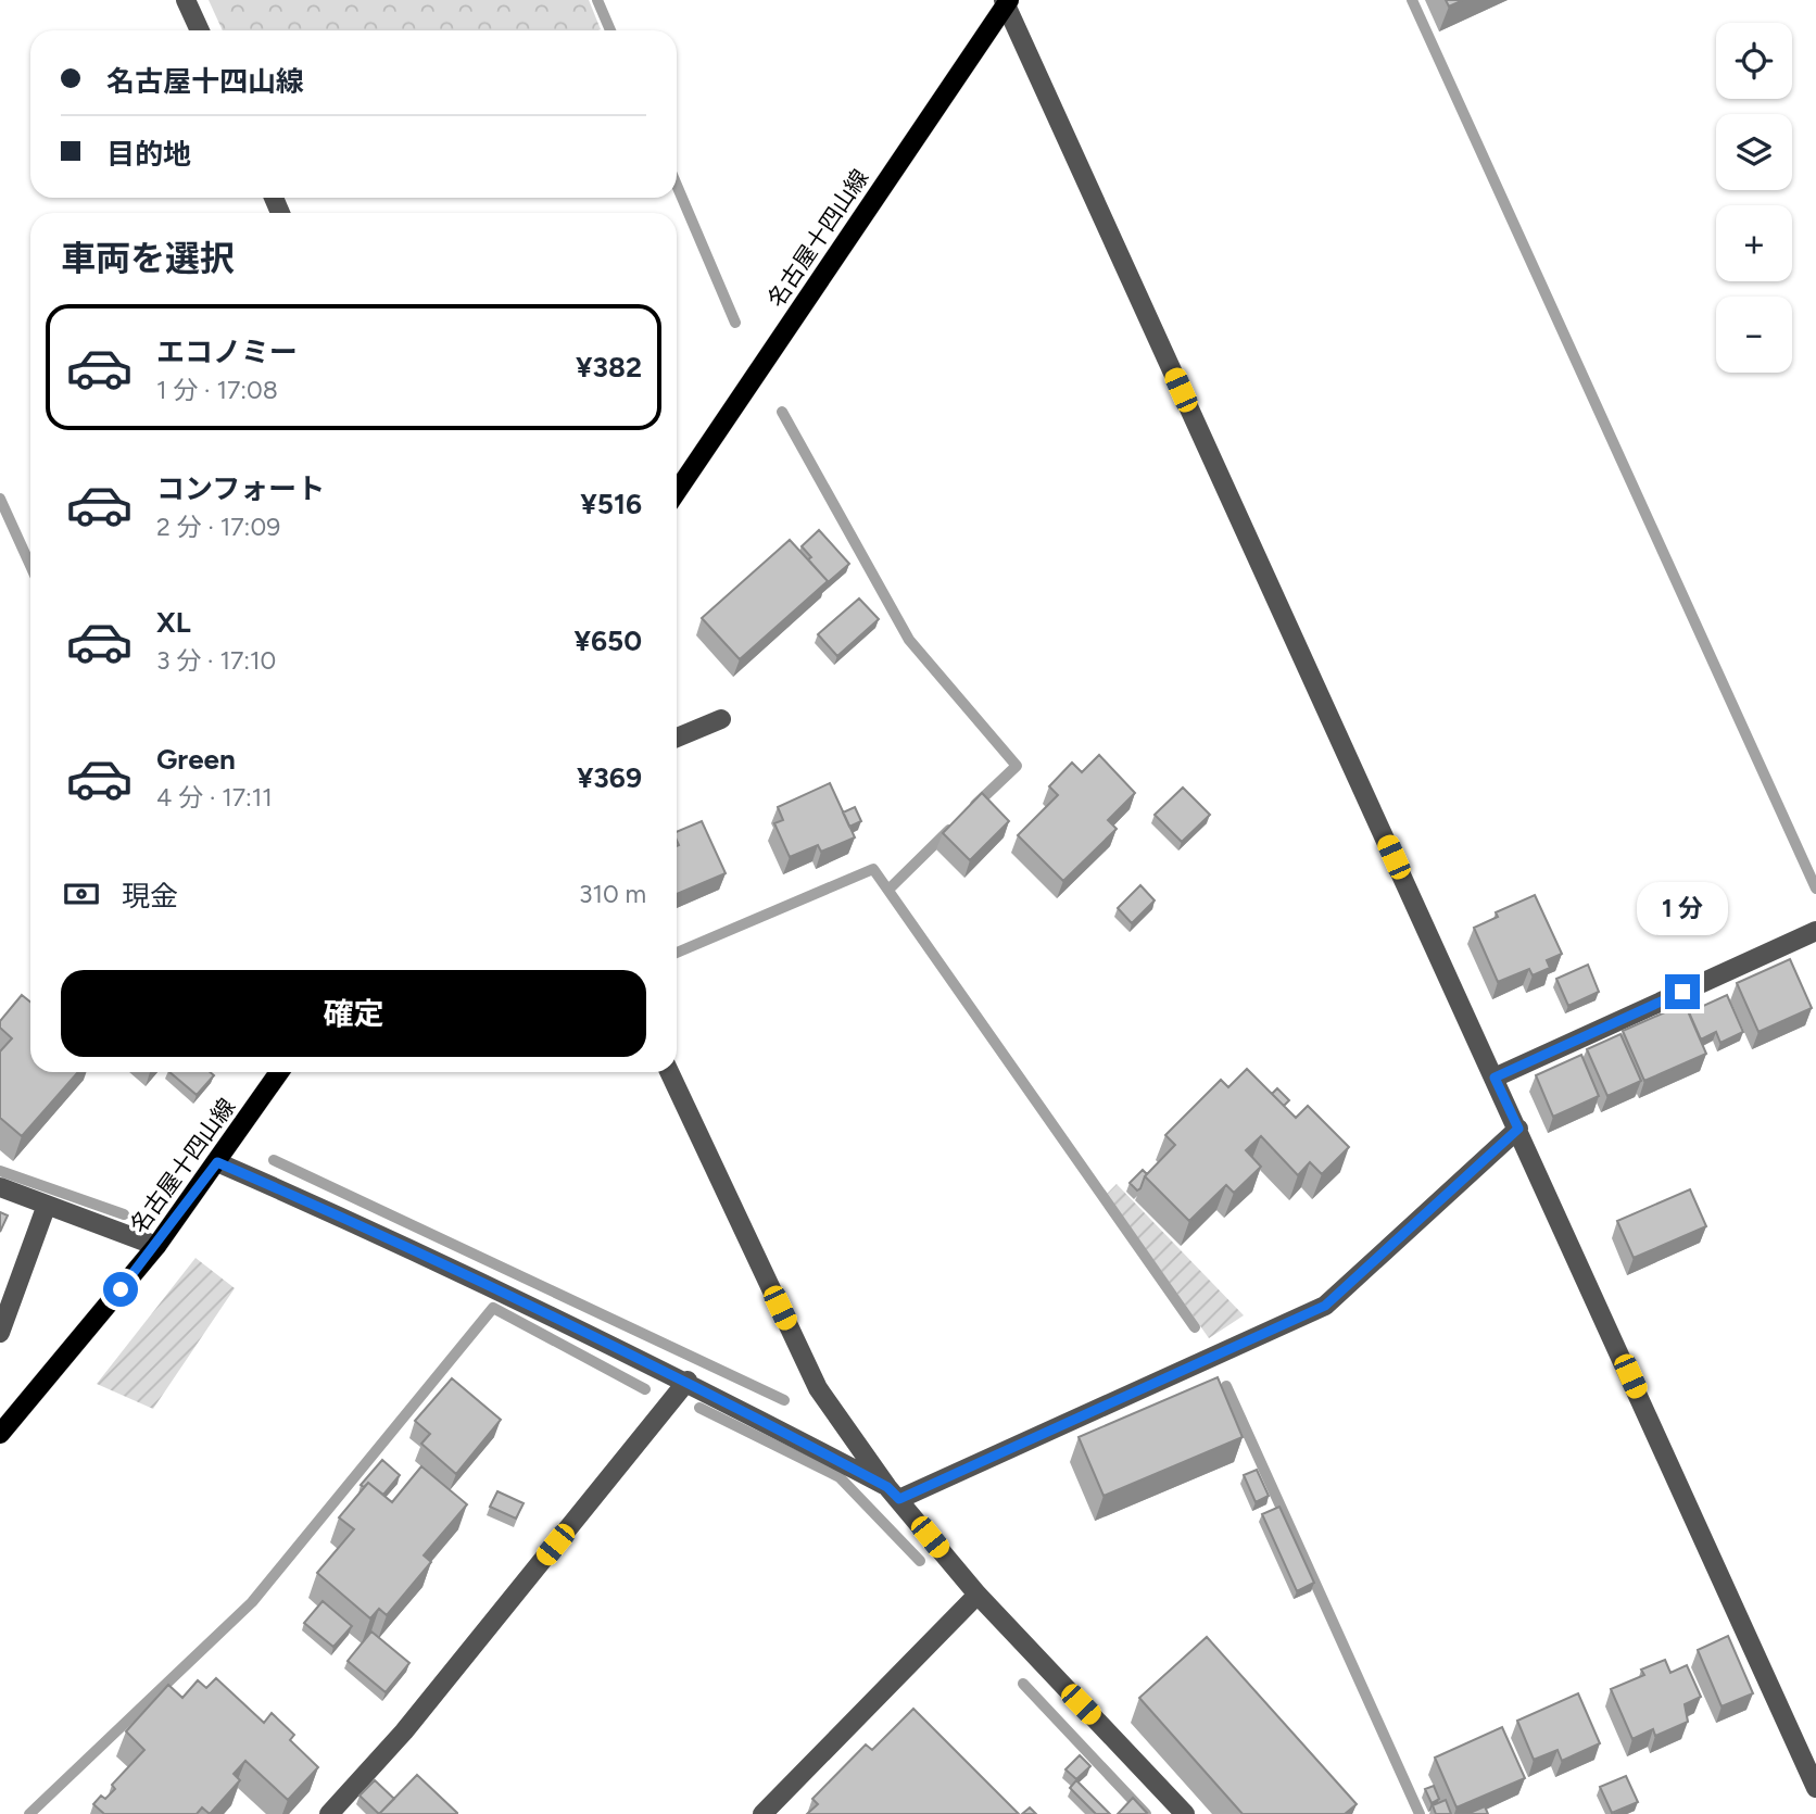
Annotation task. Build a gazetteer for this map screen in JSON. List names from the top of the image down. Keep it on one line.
{"streets":{"main road":["名古屋十四山線"]},"page":{"map_buttons":["+","−"],"banner":["名古屋十四山線","目的地"],"heading":"車両を選択","list":[{"name":"エコノミー","note":"1 分 · 17:08","value":"¥382"},{"name":"コンフォート","note":"2 分 · 17:09","value":"¥516"},{"name":"XL","note":"3 分 · 17:10","value":"¥650"},{"name":"Green","note":"4 分 · 17:11","value":"¥369"}],"pay":["現金","310 m"],"bubble":"1 分","buttons":"確定"}}
